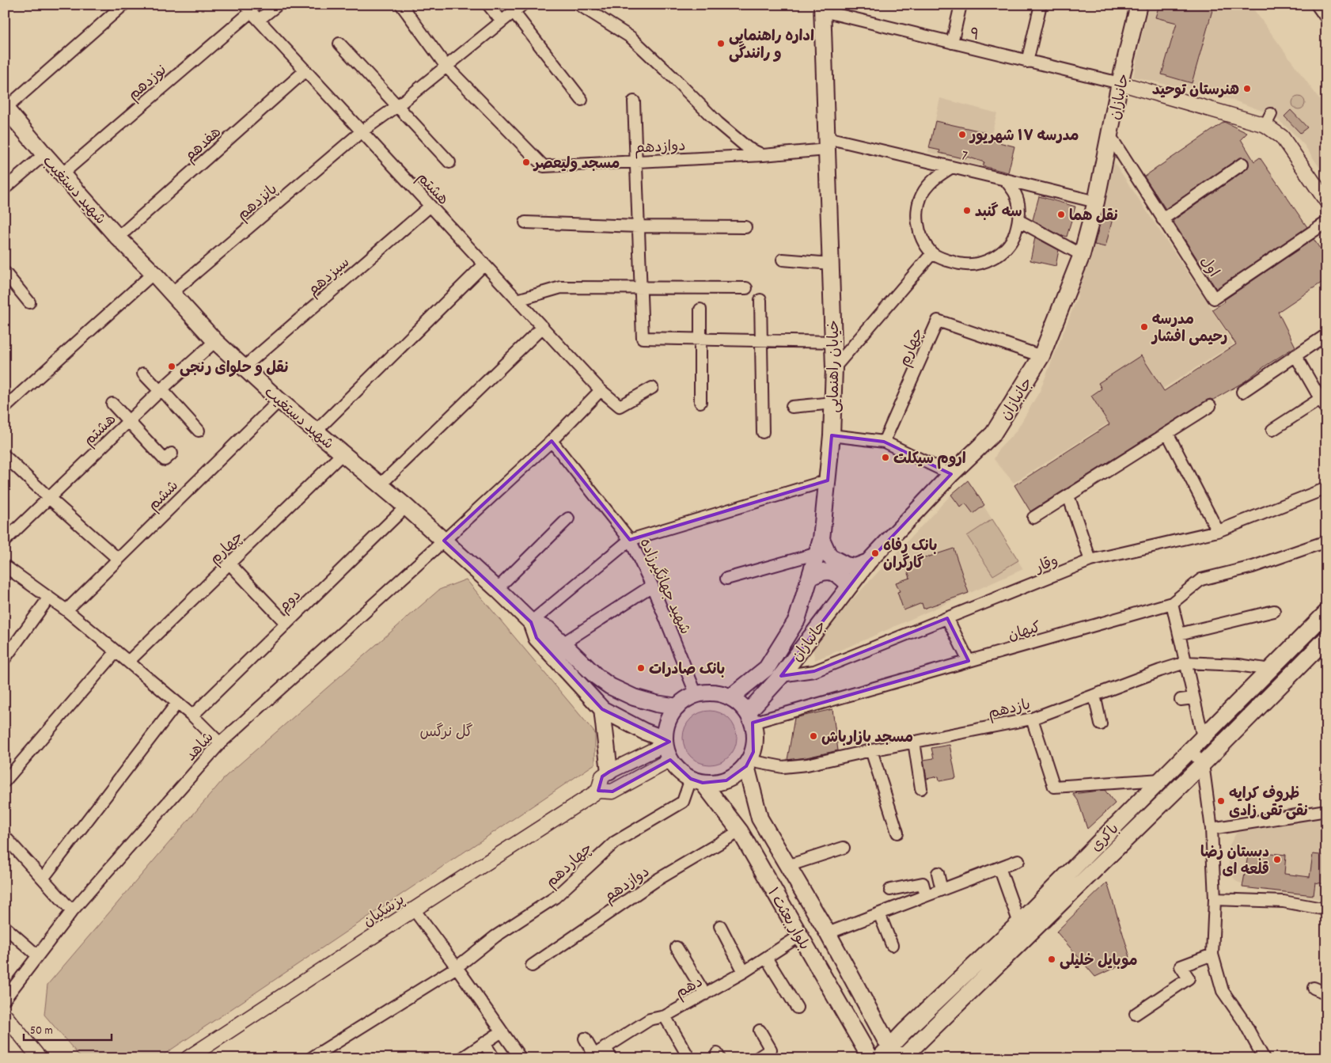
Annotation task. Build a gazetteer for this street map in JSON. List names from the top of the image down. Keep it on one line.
{"streets":{"main road":["جانبازان","شهید دستغیب","خیابان راهنمایی","باکری","بلوار بعثت ۱"],"street":["۹","نوزدهم","هفدهم","دوازدهم","7","هشتم","پانزدهم","اول","سیزدهم","چهارم","ششم","وقار","شهید جهانگیرزاده","دوم","کیهان","یازدهم","شاهد","چهاردهم","پزشکیان","دهم"]},"crossings":[["۹","جانبازان"],["۹","خیابان راهنمایی"],["نوزدهم","هشتم"],["نوزدهم","شهید دستغیب"],["جانبازان","7"],["جانبازان","اول"],["جانبازان","چهارم"],["جانبازان","خیابان راهنمایی"],["جانبازان","وقار"],["جانبازان","شهید جهانگیرزاده"],["جانبازان","کیهان"],["جانبازان","یازدهم"],["جانبازان","چهاردهم"],["جانبازان","پزشکیان"],["جانبازان","بلوار بعثت ۱"],["هفدهم","هشتم"],["هفدهم","شهید دستغیب"],["دوازدهم","7"],["دوازدهم","خیابان راهنمایی"],["دوازدهم","بلوار بعثت ۱"],["7","خیابان راهنمایی"],["هشتم","شهید دستغیب"],["هشتم","پانزدهم"],["هشتم","سیزدهم"],["هشتم","شاهد"],["شهید دستغیب","پانزدهم"],["شهید دستغیب","سیزدهم"],["شهید دستغیب","چهارم"],["شهید دستغیب","ششم"],["شهید دستغیب","دوم"],["شهید دستغیب","شاهد"],["خیابان راهنمایی","شهید جهانگیرزاده"],["خیابان راهنمایی","کیهان"],["خیابان راهنمایی","یازدهم"],["خیابان راهنمایی","چهاردهم"],["خیابان راهنمایی","پزشکیان"],["خیابان راهنمایی","بلوار بعثت ۱"],["شهید جهانگیرزاده","کیهان"],["شهید جهانگیرزاده","یازدهم"],["شهید جهانگیرزاده","شاهد"],["شهید جهانگیرزاده","چهاردهم"],["شهید جهانگیرزاده","پزشکیان"],["شهید جهانگیرزاده","بلوار بعثت ۱"],["کیهان","یازدهم"],["کیهان","چهاردهم"],["کیهان","پزشکیان"],["کیهان","بلوار بعثت ۱"],["یازدهم","باکری"],["یازدهم","چهاردهم"],["یازدهم","پزشکیان"],["یازدهم","بلوار بعثت ۱"],["باکری","بلوار بعثت ۱"],["چهاردهم","پزشکیان"],["چهاردهم","بلوار بعثت ۱"],["پزشکیان","بلوار بعثت ۱"],["بلوار بعثت ۱","دهم"]],"parks":["گل نرگس"],"places":["اداره راهنمایی و رانندگی","هنرستان توحید","مدرسه ۱۷ شهریور","مسجد ولیعصر","سه گنبد","نقل هما","مدرسه رحیمی افشار","نقل و حلوای رنجی","اروم سیکلت","بانک رفاه گارگران","بانک صادرات","مسجد بازارباش","ظروف کرایه نقی تقی زادی","دبستان رضا قلعه ای","موبایل خلیلی"],"scale_bar":"50 m"}
